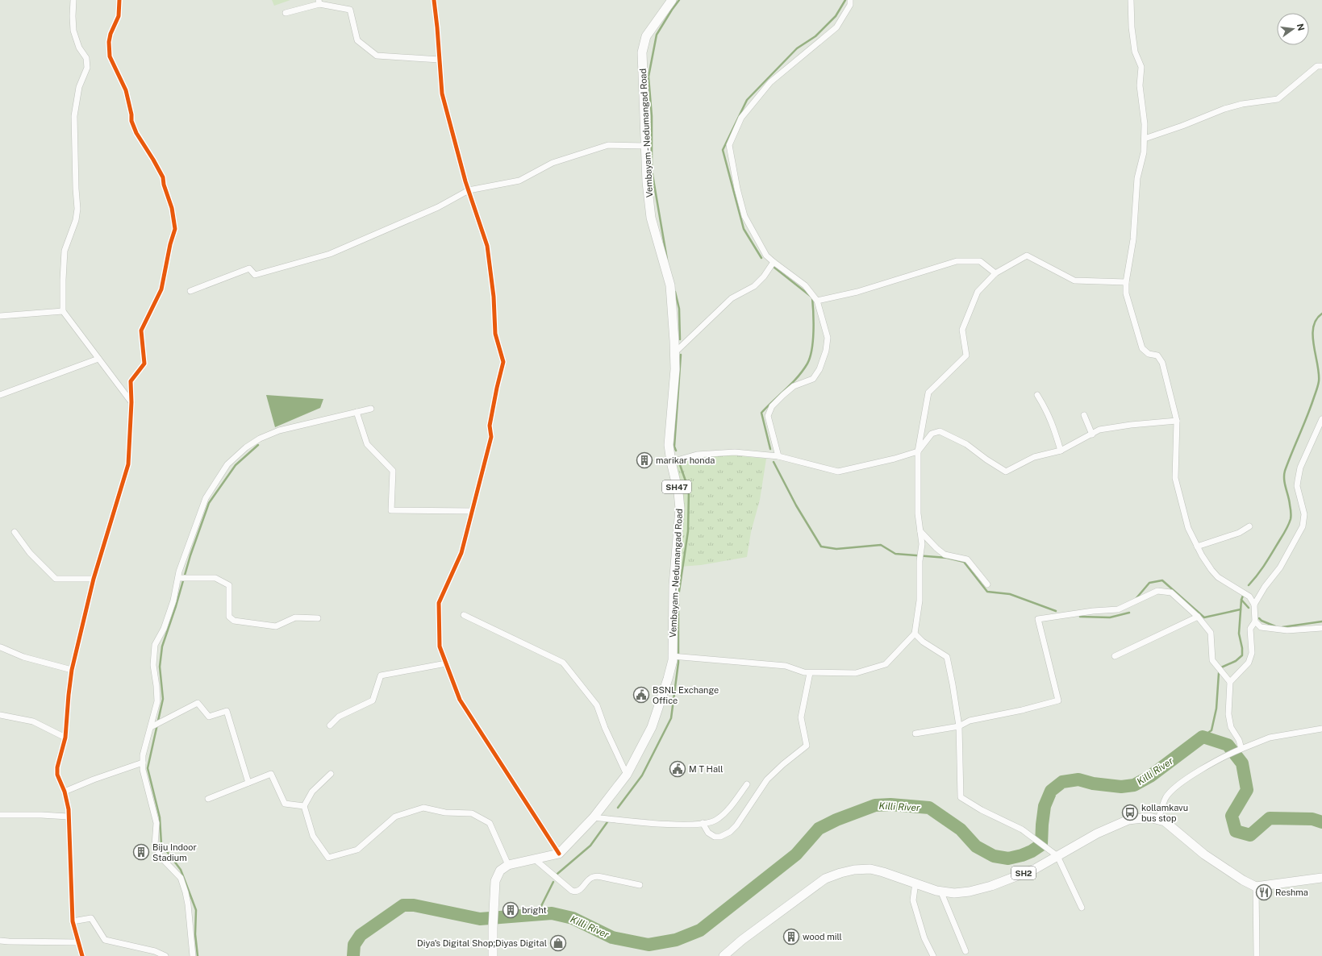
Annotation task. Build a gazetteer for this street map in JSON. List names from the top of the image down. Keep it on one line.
{"streets":{"main road":["Vembayam - Nedumangad Road","SH47","SH2"]},"water":["Killi River"],"places":{"building":["marikar honda","Biju Indoor Stadium","bright","wood mill"],"public building":["BSNL Exchange Office","M T Hall"],"bus stop":["kollamkavu bus stop"],"restaurant":["Reshma"],"shop":["Diya's Digital Shop;Diyas Digital"]},"north":"right"}
